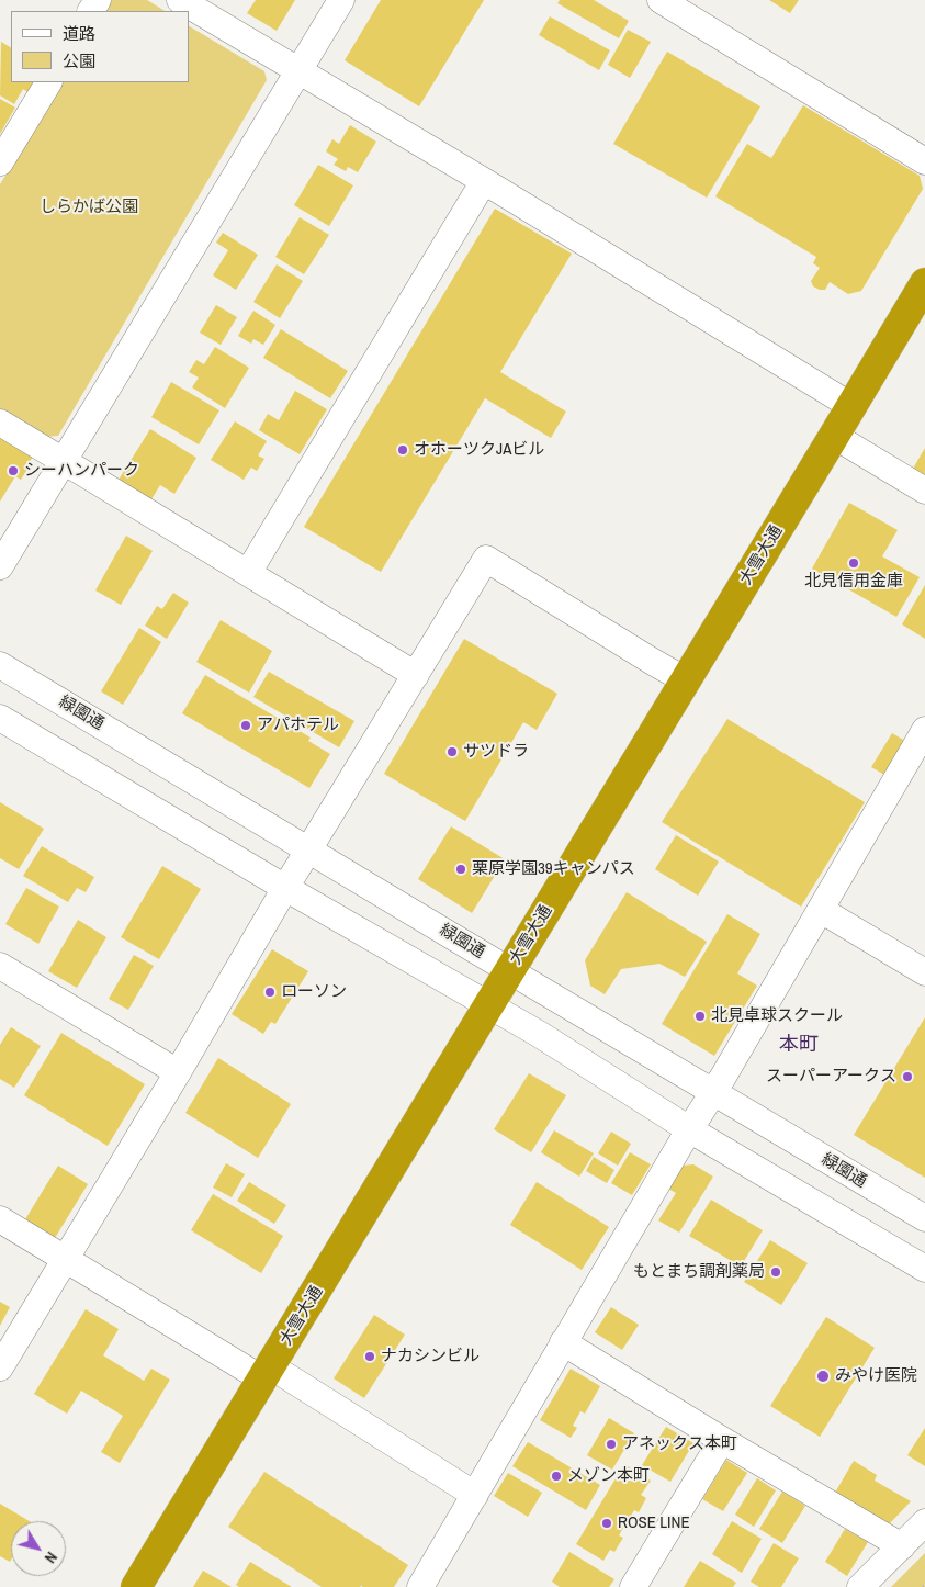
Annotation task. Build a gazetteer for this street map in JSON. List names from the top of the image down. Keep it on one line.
{"streets":{"highway":["大雪大通"],"street":["緑園通"]},"crossings":[["大雪大通","緑園通"]],"districts":["本町"],"parks":["しらかば公園"],"places":["オホーツクJAビル","シーハンパーク","北見信用金庫","アパホテル","サツドラ","栗原学園39キャンパス","ローソン","北見卓球スクール","スーパーアークス","もとまち調剤薬局","ナカシンビル","みやけ医院","アネックス本町","メゾン本町","ROSE LINE"],"legend":["道路","公園"],"north":"bottom right"}
